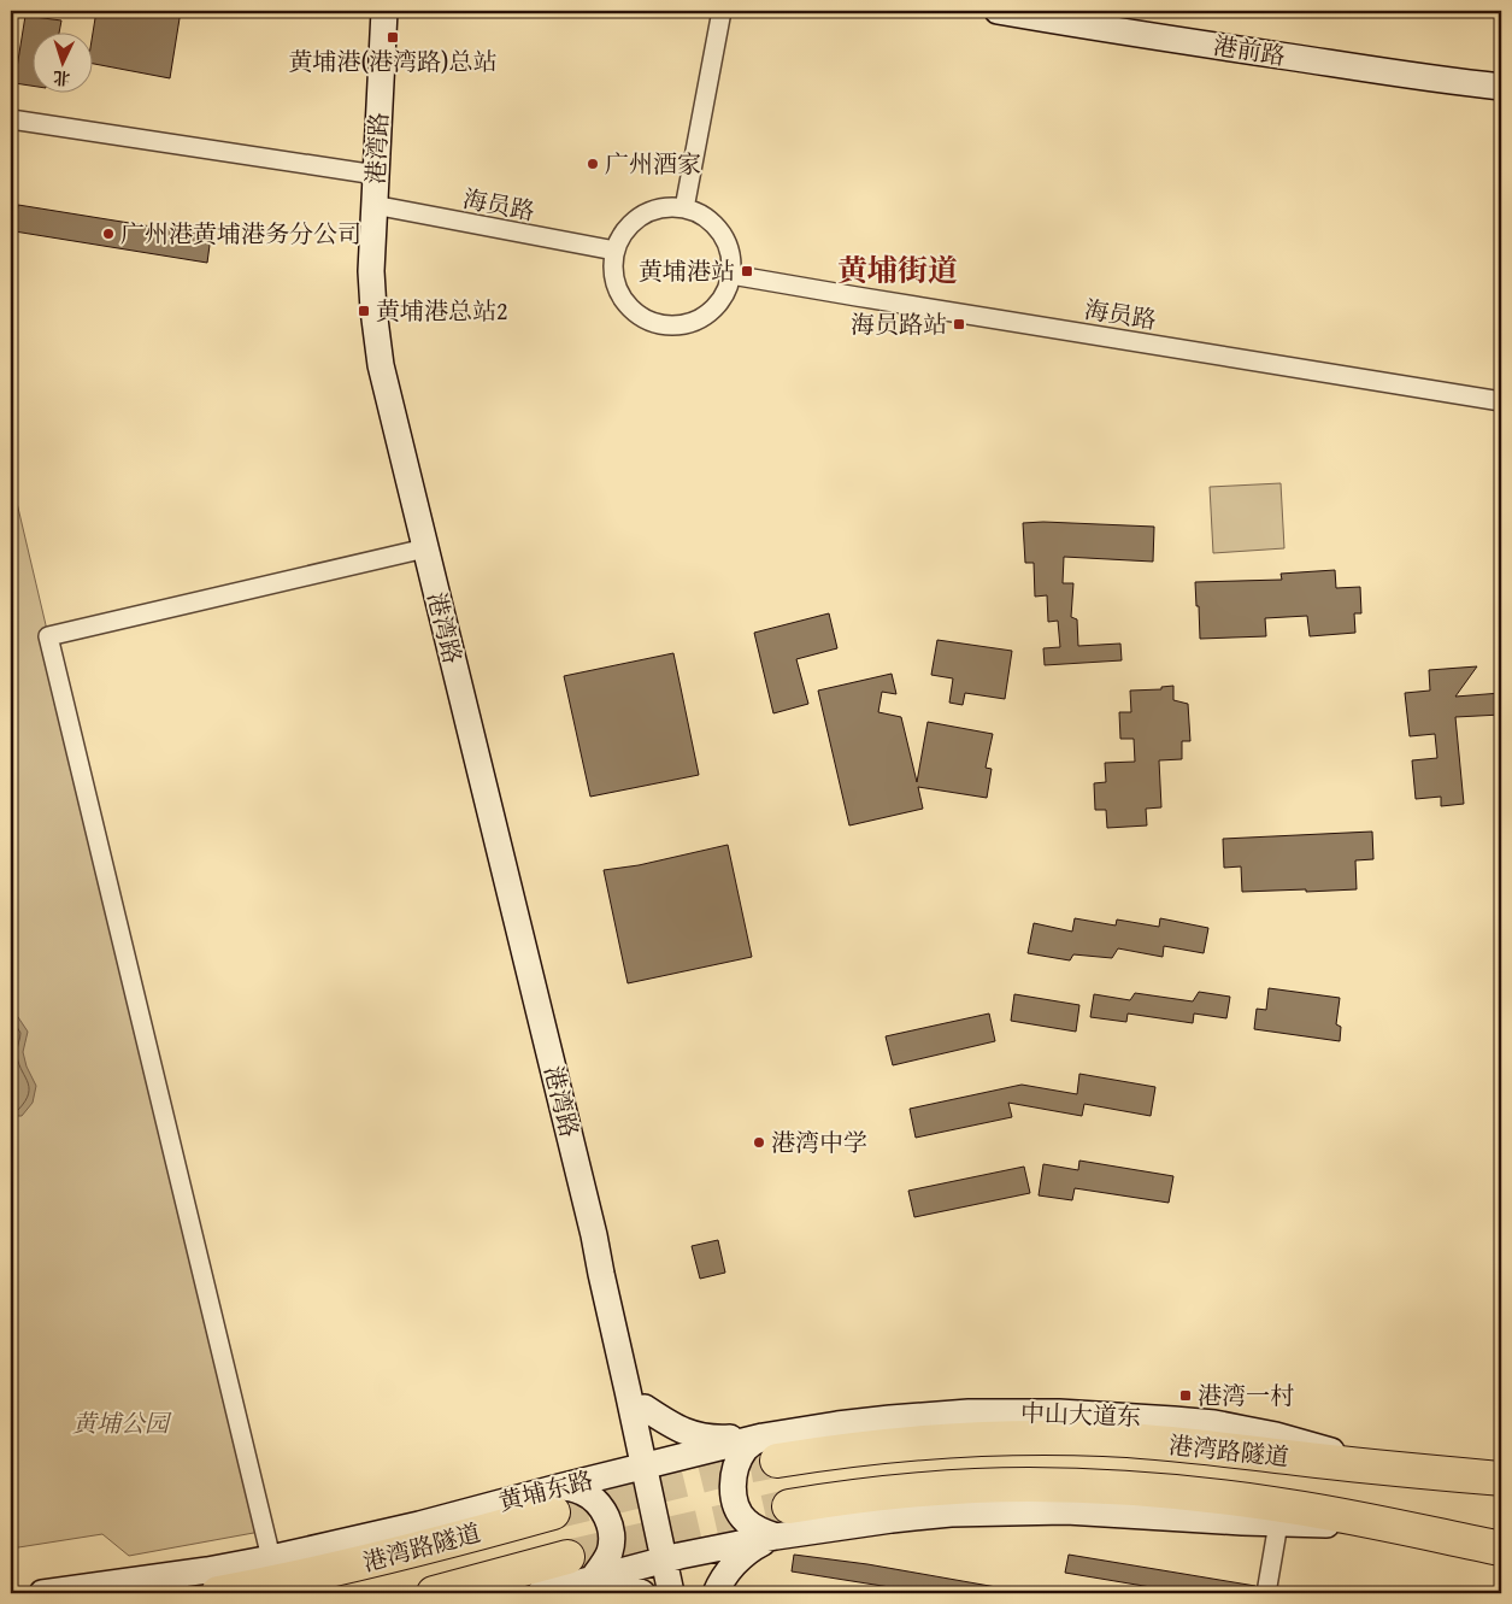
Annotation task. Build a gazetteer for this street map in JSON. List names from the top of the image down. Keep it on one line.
{"streets":{"highway":["港湾路隧道"],"street":["港前路","港湾路","海员路","黄埔东路"]},"crossings":[["港湾路","海员路"],["港湾路","黄埔东路"],["港湾路隧道","黄埔东路"]],"districts":["黄埔街道"],"parks":["黄埔公园"],"places":{"transit":["黄埔港(港湾路)总站","黄埔港站","黄埔港总站2","海员路站","港湾一村"],"other":["广州酒家","广州港黄埔港务分公司","港湾中学"]},"north":"bottom"}
